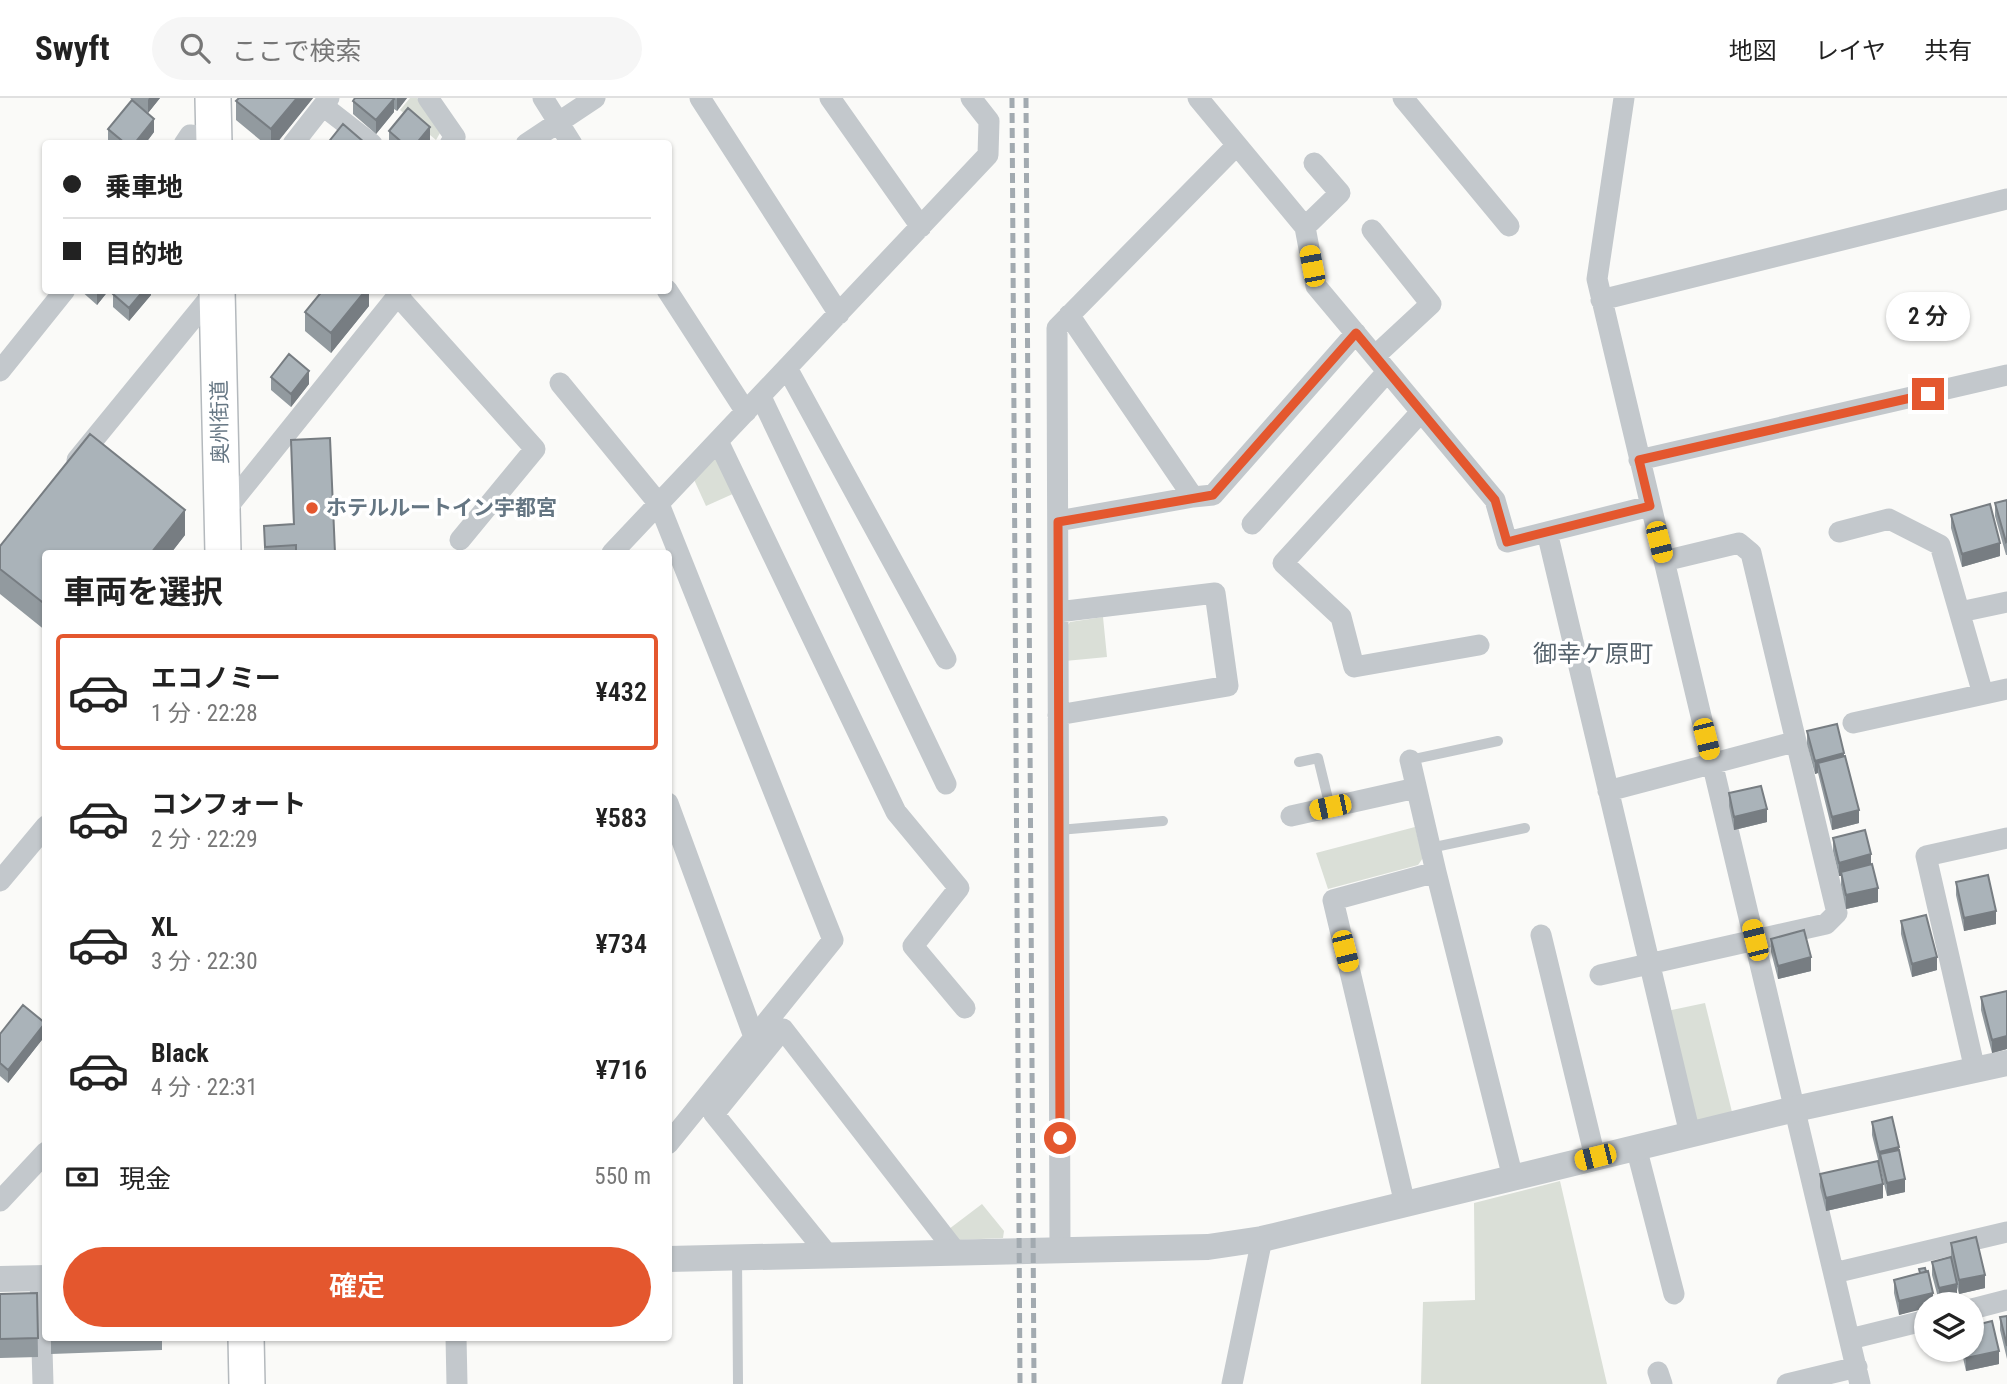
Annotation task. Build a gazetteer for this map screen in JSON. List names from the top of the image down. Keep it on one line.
{"streets":{"highway":["奥州街道"]},"districts":["御幸ケ原町"],"places":["ホテルルートイン宇都宮"],"page":{"header":"Swyft","search":"ここで検索","nav":["地図","レイヤ","共有"],"banner":["乗車地","目的地"],"bubble":"2 分","heading":"車両を選択","list":[{"name":"エコノミー","note":"1 分 · 22:28","value":"¥432"},{"name":"コンフォート","note":"2 分 · 22:29","value":"¥583"},{"name":"XL","note":"3 分 · 22:30","value":"¥734"},{"name":"Black","note":"4 分 · 22:31","value":"¥716"}],"pay":["現金","550 m"],"buttons":"確定"}}
